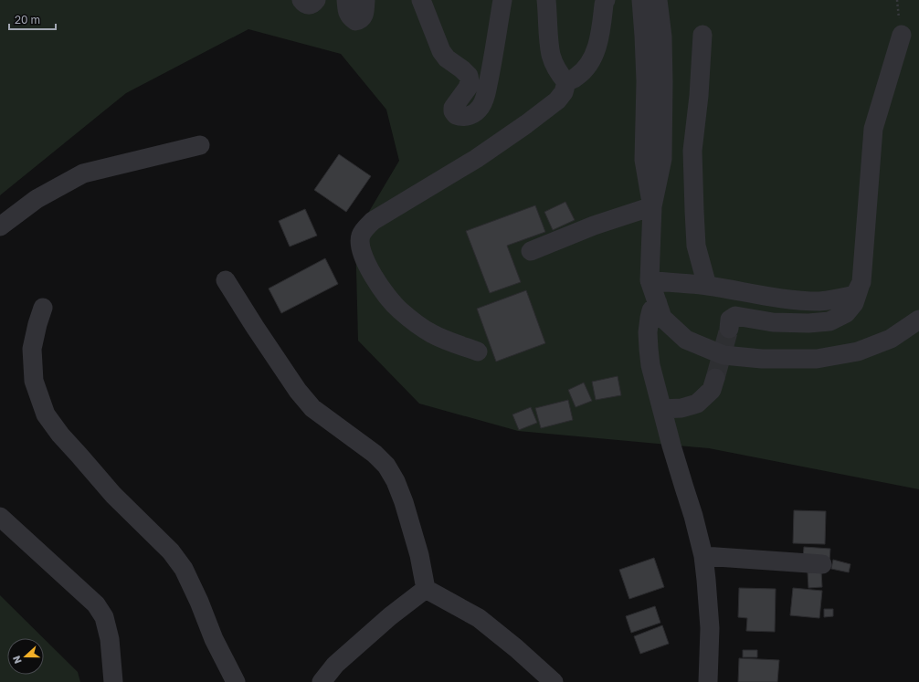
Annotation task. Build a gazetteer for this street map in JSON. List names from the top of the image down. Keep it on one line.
{"scale_bar":"20 m","north":"left"}
